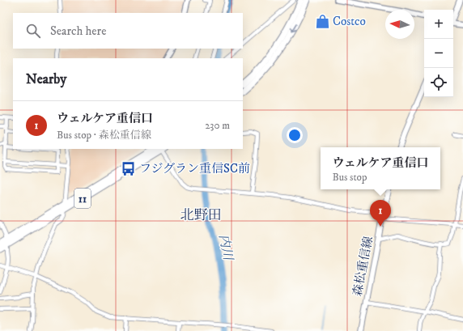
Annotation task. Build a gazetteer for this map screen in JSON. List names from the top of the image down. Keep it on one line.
{"streets":{"highway":["11"],"main road":["森松重信線"]},"districts":["北野田"],"water":["内川"],"places":{"shop":["Costco"],"bus stop":["フジグラン重信SC前"]},"north":"left","page":{"map_buttons":["+","−"],"search":"Search here","heading":"Nearby","list":[{"mark":"1","name":"ウェルケア重信口","note":"Bus stop · 森松重信線","value":"230 m"}],"popup":["ウェルケア重信口","Bus stop"],"pins":"1"}}
